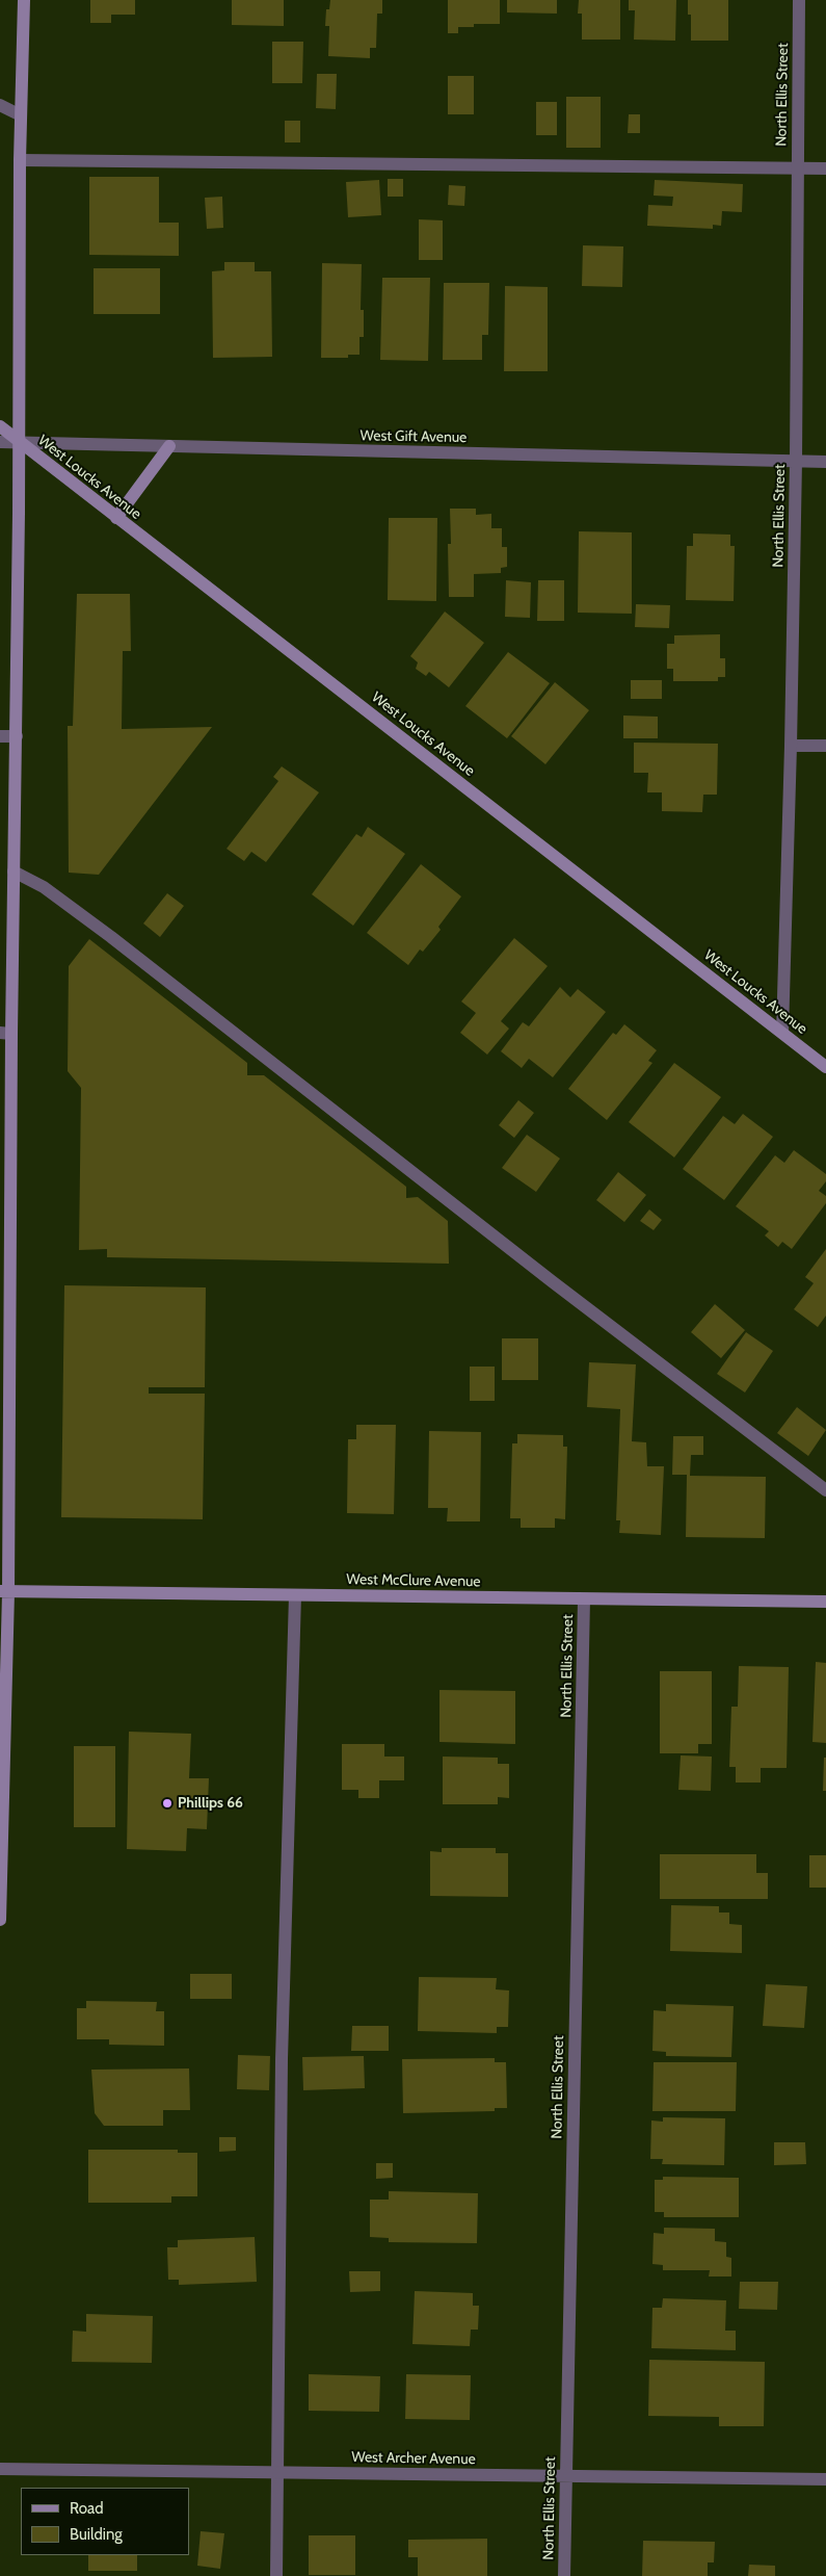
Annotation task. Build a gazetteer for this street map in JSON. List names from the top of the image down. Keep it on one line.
{"streets":{"street":["North Ellis Street","West Gift Avenue","West Loucks Avenue","West McClure Avenue","West Archer Avenue"]},"crossings":[["North Ellis Street","West Gift Avenue"],["North Ellis Street","West Loucks Avenue"],["North Ellis Street","West McClure Avenue"],["North Ellis Street","West Archer Avenue"],["West Gift Avenue","West Loucks Avenue"]],"places":["Phillips 66"],"legend":["Road","Building"]}
